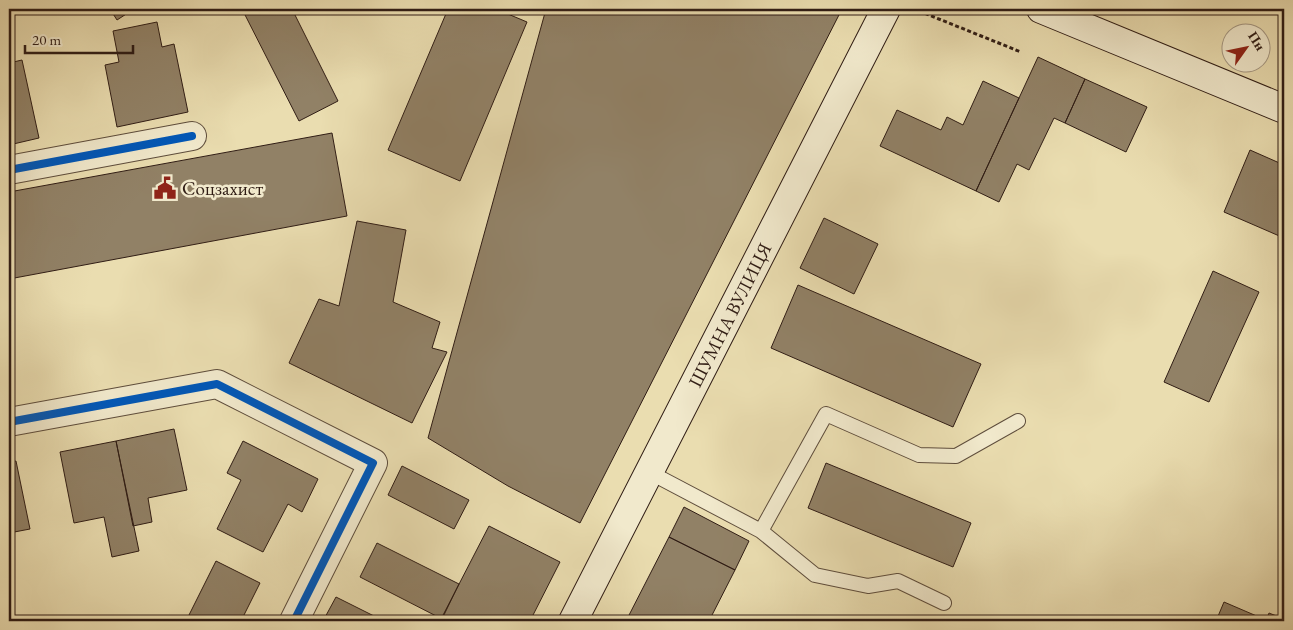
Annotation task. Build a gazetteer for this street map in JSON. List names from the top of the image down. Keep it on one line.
{"streets":{"main road":["ШУМНА ВУЛИЦЯ"]},"places":{"public building":["Соцзахист"]},"scale_bar":"20 m","north":"top right"}
